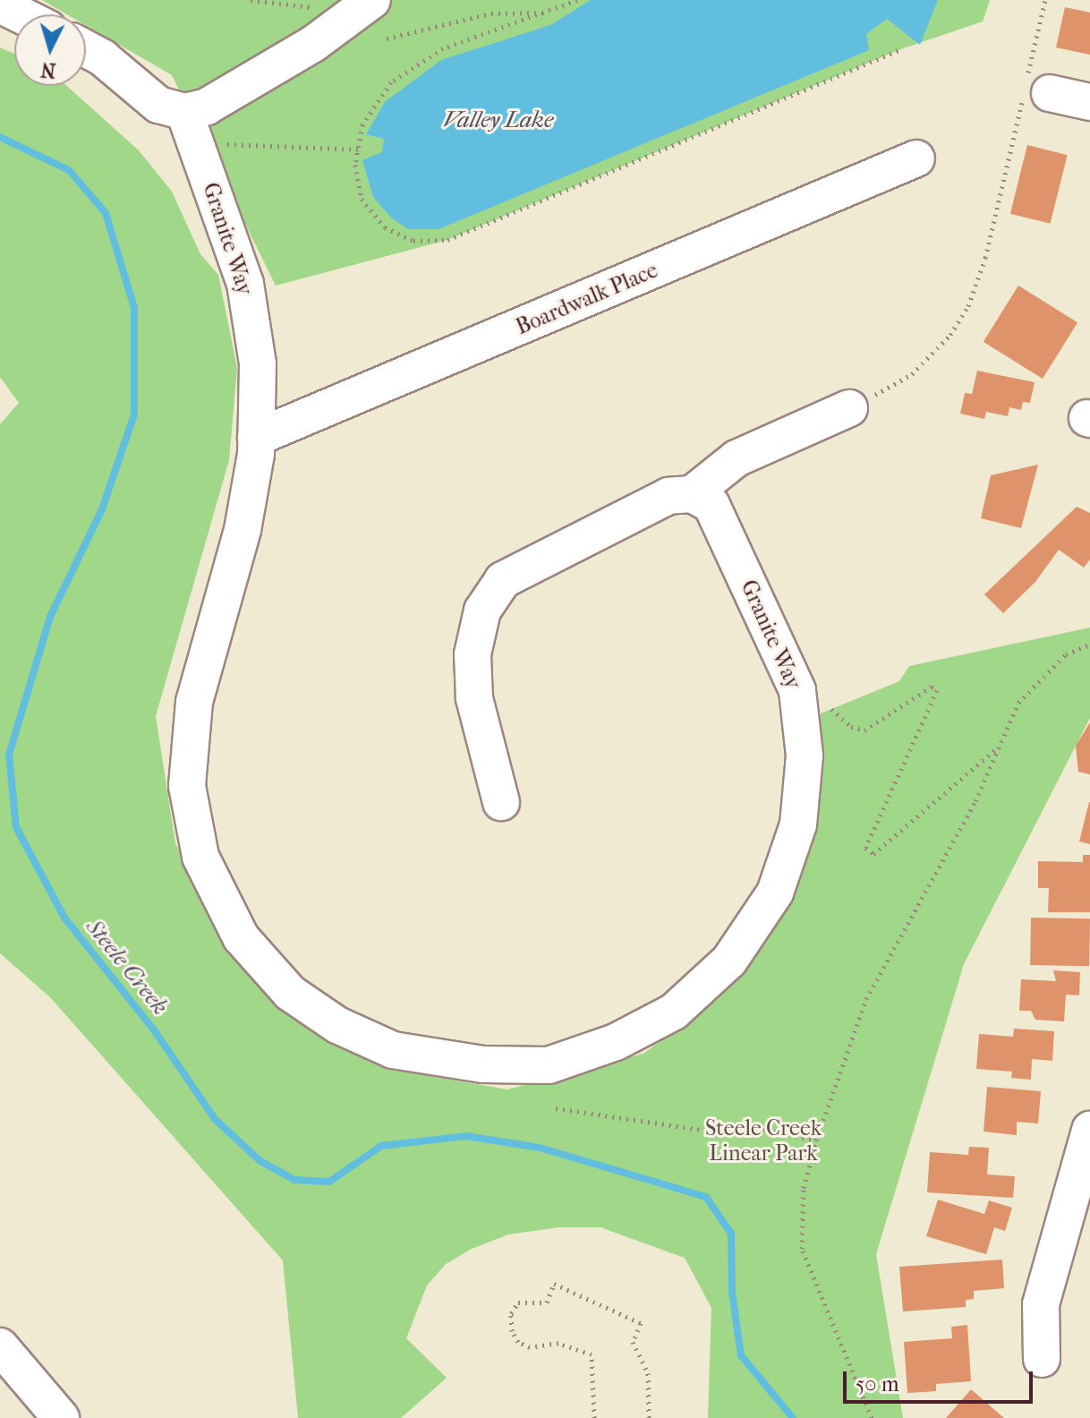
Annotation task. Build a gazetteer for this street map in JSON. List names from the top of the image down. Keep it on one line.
{"streets":{"street":["Granite Way","Boardwalk Place"]},"crossings":[["Granite Way","Boardwalk Place"]],"water":["Valley Lake","Steele Creek"],"parks":["Steele Creek Linear Park"],"scale_bar":"50 m","north":"bottom"}
